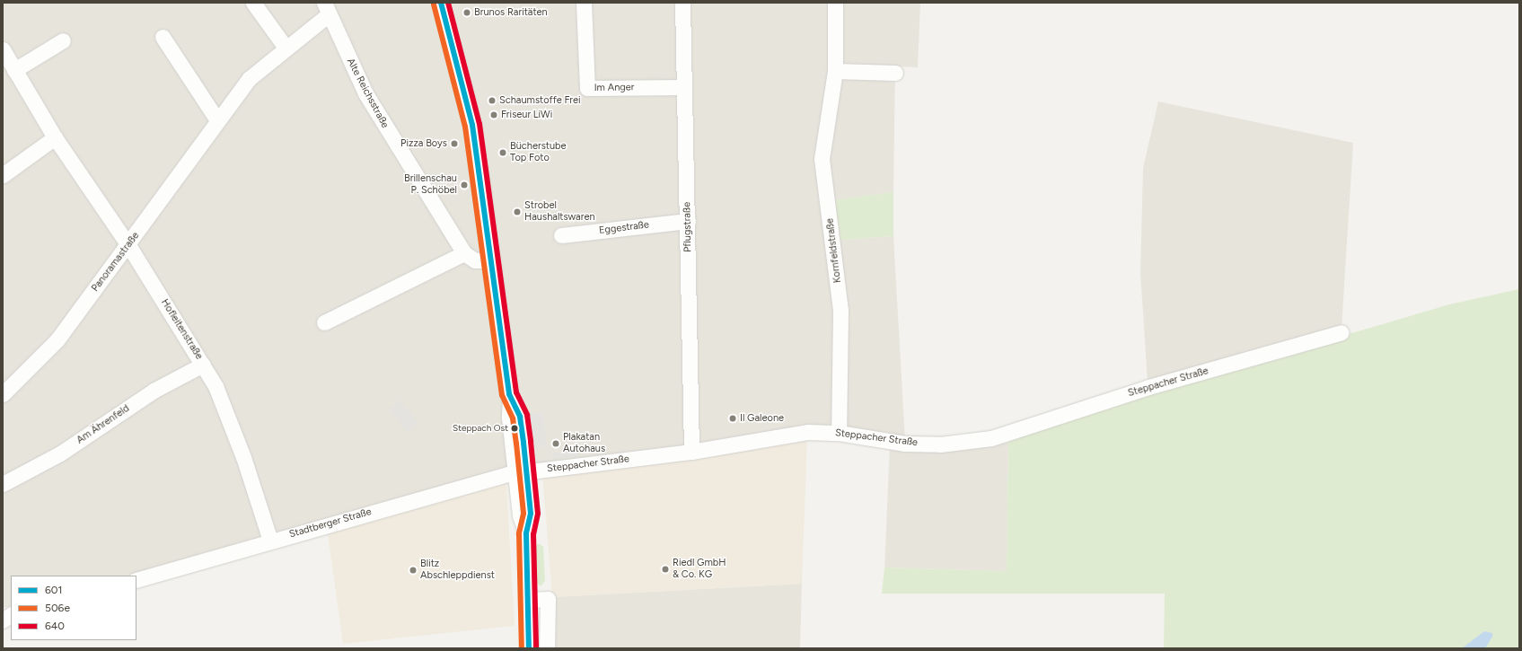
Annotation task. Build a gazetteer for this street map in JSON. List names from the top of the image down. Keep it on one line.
{"streets":{"street":["Im Anger","Alte Reichsstraße","Pflugstraße","Eggestraße","Kornfeldstraße","Panoramastraße","Hofleitenstraße","Steppacher Straße","Am Ährenfeld","Stadtberger Straße"]},"crossings":[["Im Anger","Pflugstraße"],["Alte Reichsstraße","Panoramastraße"],["Pflugstraße","Eggestraße"],["Pflugstraße","Steppacher Straße"],["Kornfeldstraße","Steppacher Straße"],["Panoramastraße","Hofleitenstraße"],["Hofleitenstraße","Am Ährenfeld"],["Hofleitenstraße","Stadtberger Straße"],["Steppacher Straße","Stadtberger Straße"]],"places":["Brunos Raritäten","Schaumstoffe Frei","Friseur LiWi","Pizza Boys","Bücherstube Top Foto","Brillenschau P. Schöbel","Strobel Haushaltswaren","Il Galeone","Steppach Ost","Plakatan Autohaus","Riedl GmbH & Co. KG","Blitz Abschleppdienst"],"lines":["transit line 601","transit line 640","transit line 506e"],"legend":["601","506e","640"]}
